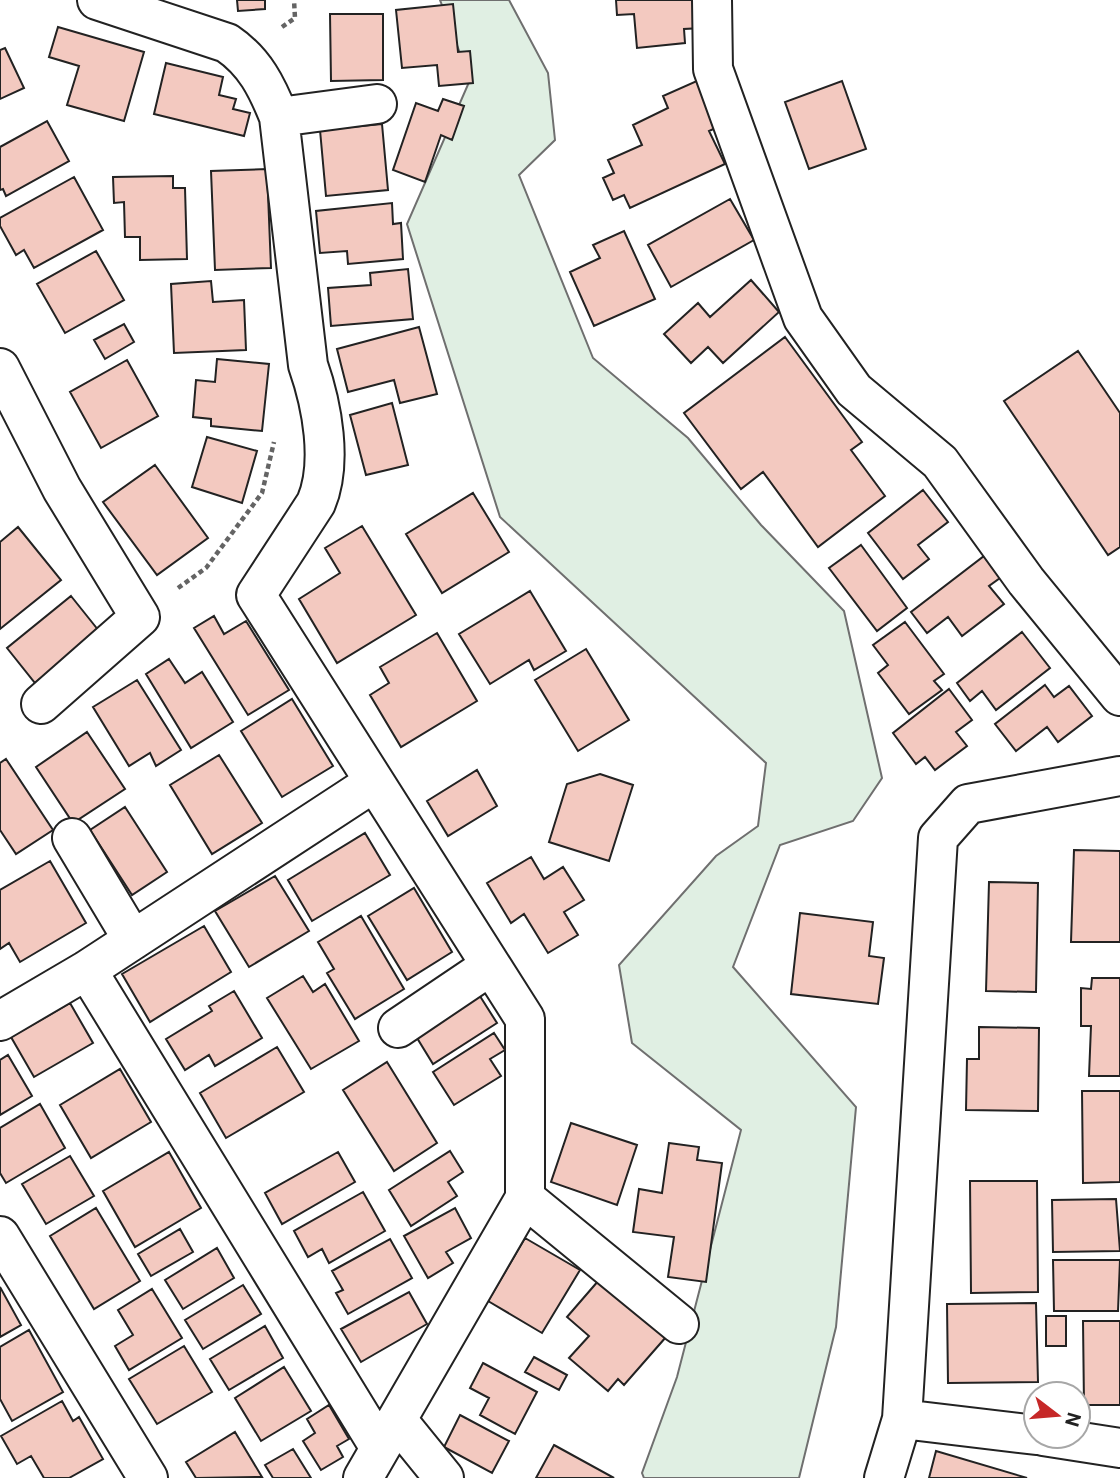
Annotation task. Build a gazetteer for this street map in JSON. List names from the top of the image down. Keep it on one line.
{"north":"right"}
